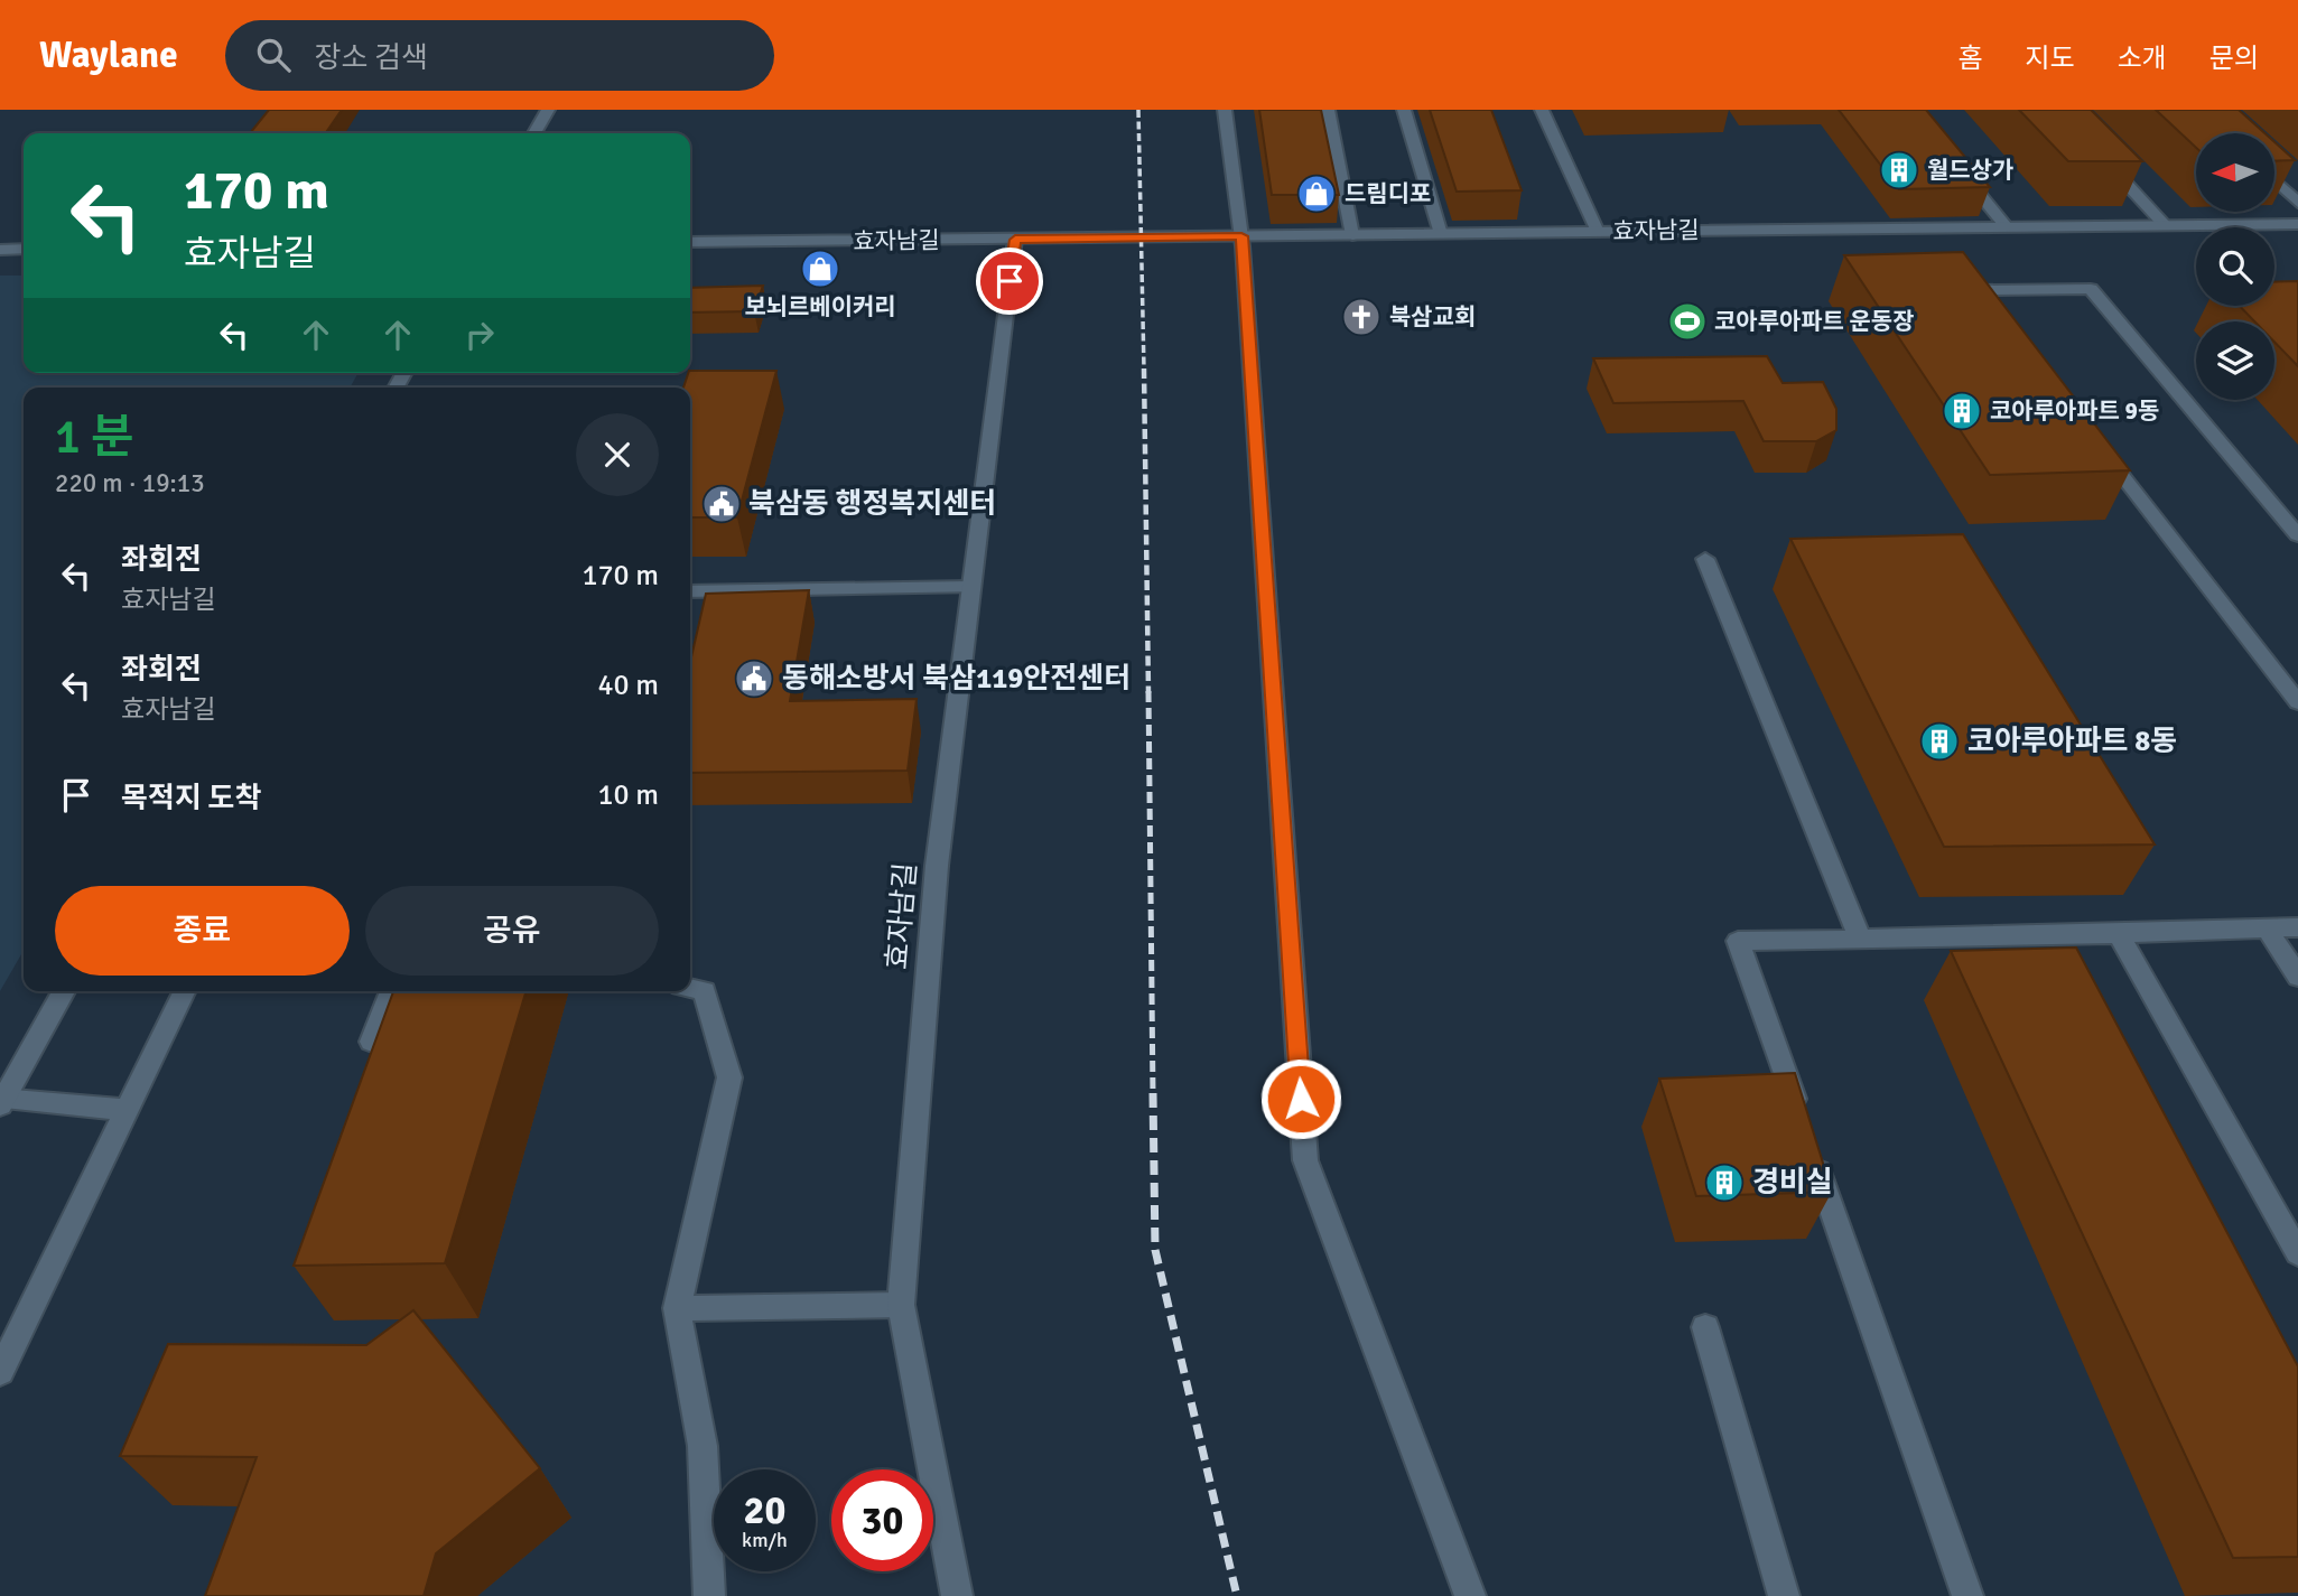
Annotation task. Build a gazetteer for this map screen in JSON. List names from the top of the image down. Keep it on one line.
{"streets":{"street":["효자남길"]},"places":{"building":["월드상가","코아루아파트 9동","코아루아파트 8동","경비실"],"shop":["드림디포","보뇌르베이커리"],"church":["북삼교회"],"sports":["코아루아파트 운동장"],"public building":["북삼동 행정복지센터","동해소방서 북삼119안전센터"]},"north":"left","page":{"header":"Waylane","search":"장소 검색","nav":["홈","지도","소개","문의"],"turn":["170 m","효자남길"],"heading":["1 분","220 m · 19:13"],"list":[{"name":"좌회전","note":"효자남길","value":"170 m"},{"name":"좌회전","note":"효자남길","value":"40 m"},{"name":"목적지 도착","value":"10 m"}],"buttons":["종료","공유"],"speed":"20 km/h","limit":"30"}}
